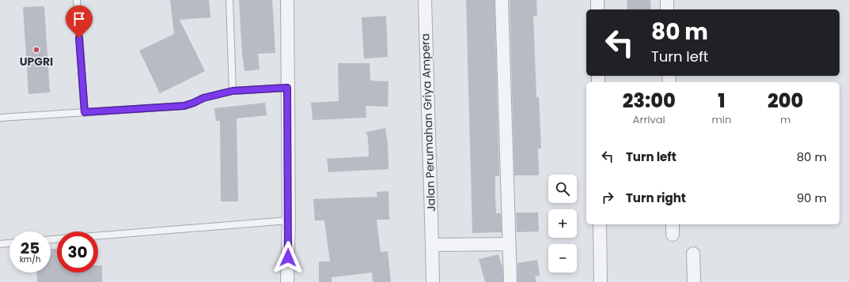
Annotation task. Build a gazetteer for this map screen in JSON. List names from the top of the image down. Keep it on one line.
{"streets":{"street":["Jalan Perumahan Griya Ampera"]},"places":["UPGRI"],"page":{"turn":["80 m","Turn left"],"eta":["23:00","Arrival","1","min","200","m"],"list":[{"name":"Turn left","value":"80 m"},{"name":"Turn right","value":"90 m"}],"map_buttons":["+","−"],"speed":"25 km/h","limit":"30"}}
